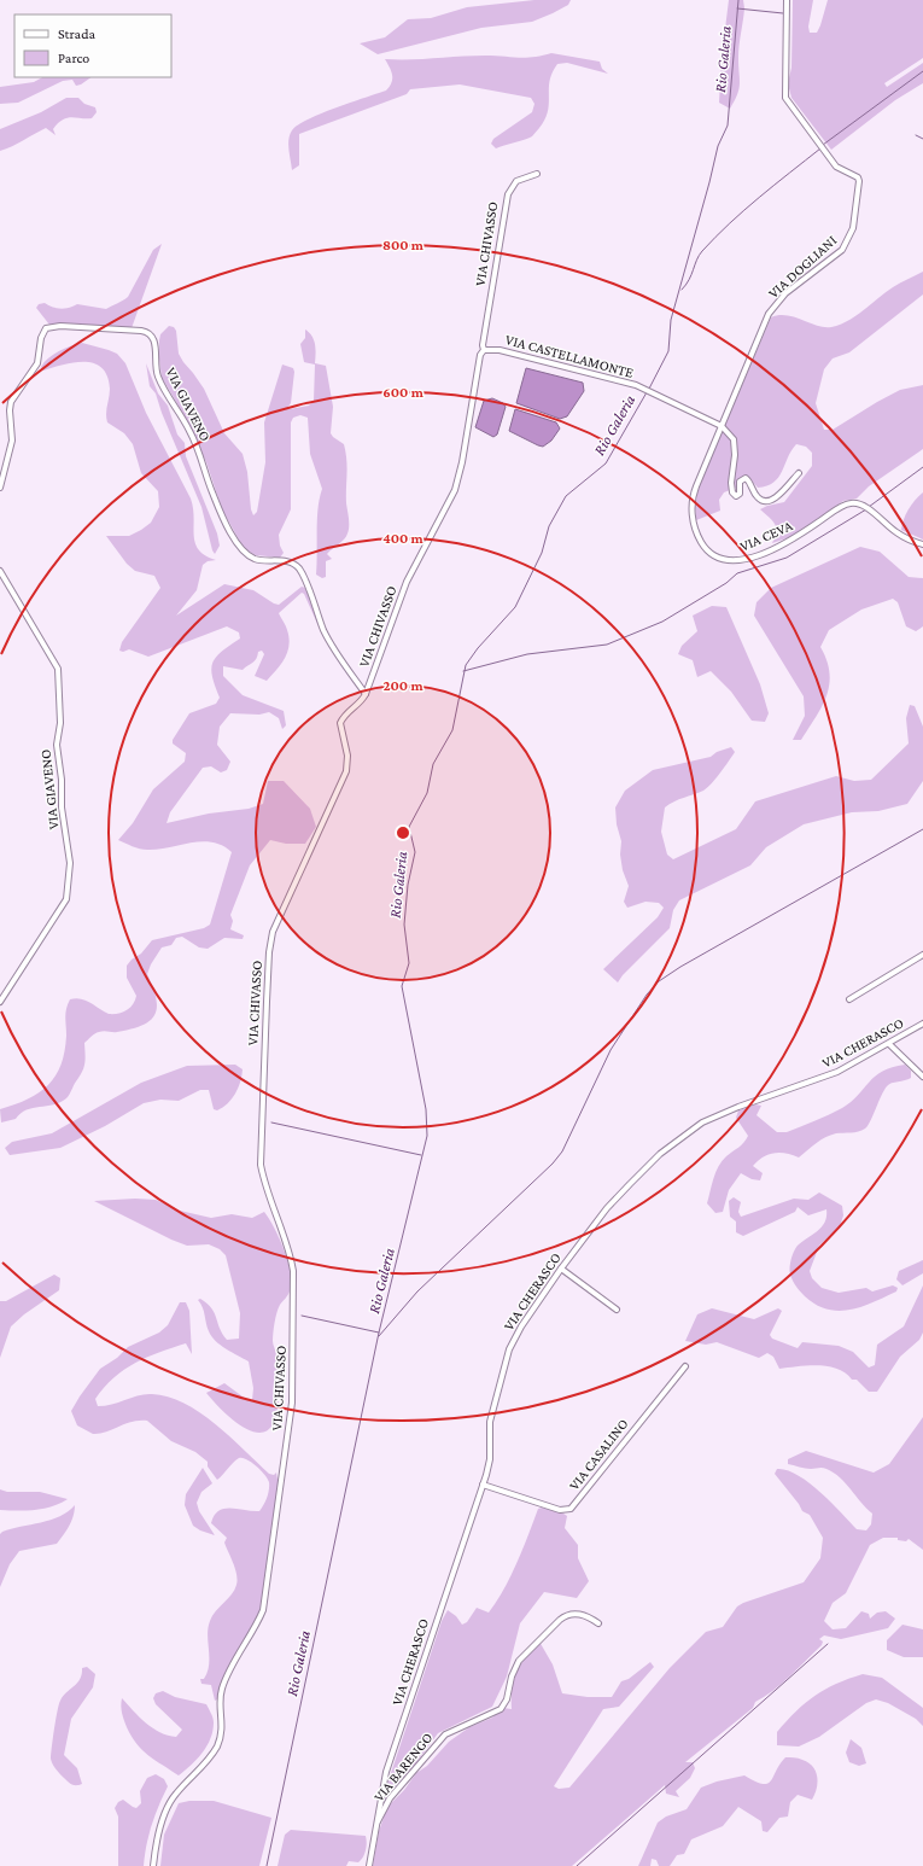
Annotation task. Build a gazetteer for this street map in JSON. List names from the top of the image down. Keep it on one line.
{"streets":{"street":["VIA CHIVASSO","VIA DOGLIANI","VIA CASTELLAMONTE","VIA GIAVENO","VIA CEVA","VIA CHERASCO","VIA CASALINO","VIA BARENGO"]},"crossings":[["VIA CHIVASSO","VIA CASTELLAMONTE"],["VIA CHIVASSO","VIA GIAVENO"],["VIA DOGLIANI","VIA CASTELLAMONTE"],["VIA DOGLIANI","VIA CEVA"],["VIA CASTELLAMONTE","VIA CEVA"],["VIA CHERASCO","VIA CASALINO"],["VIA CHERASCO","VIA BARENGO"]],"water":["Rio Galeria"],"legend":["Strada","Parco"],"rings":["800 m","600 m","400 m","200 m"]}
